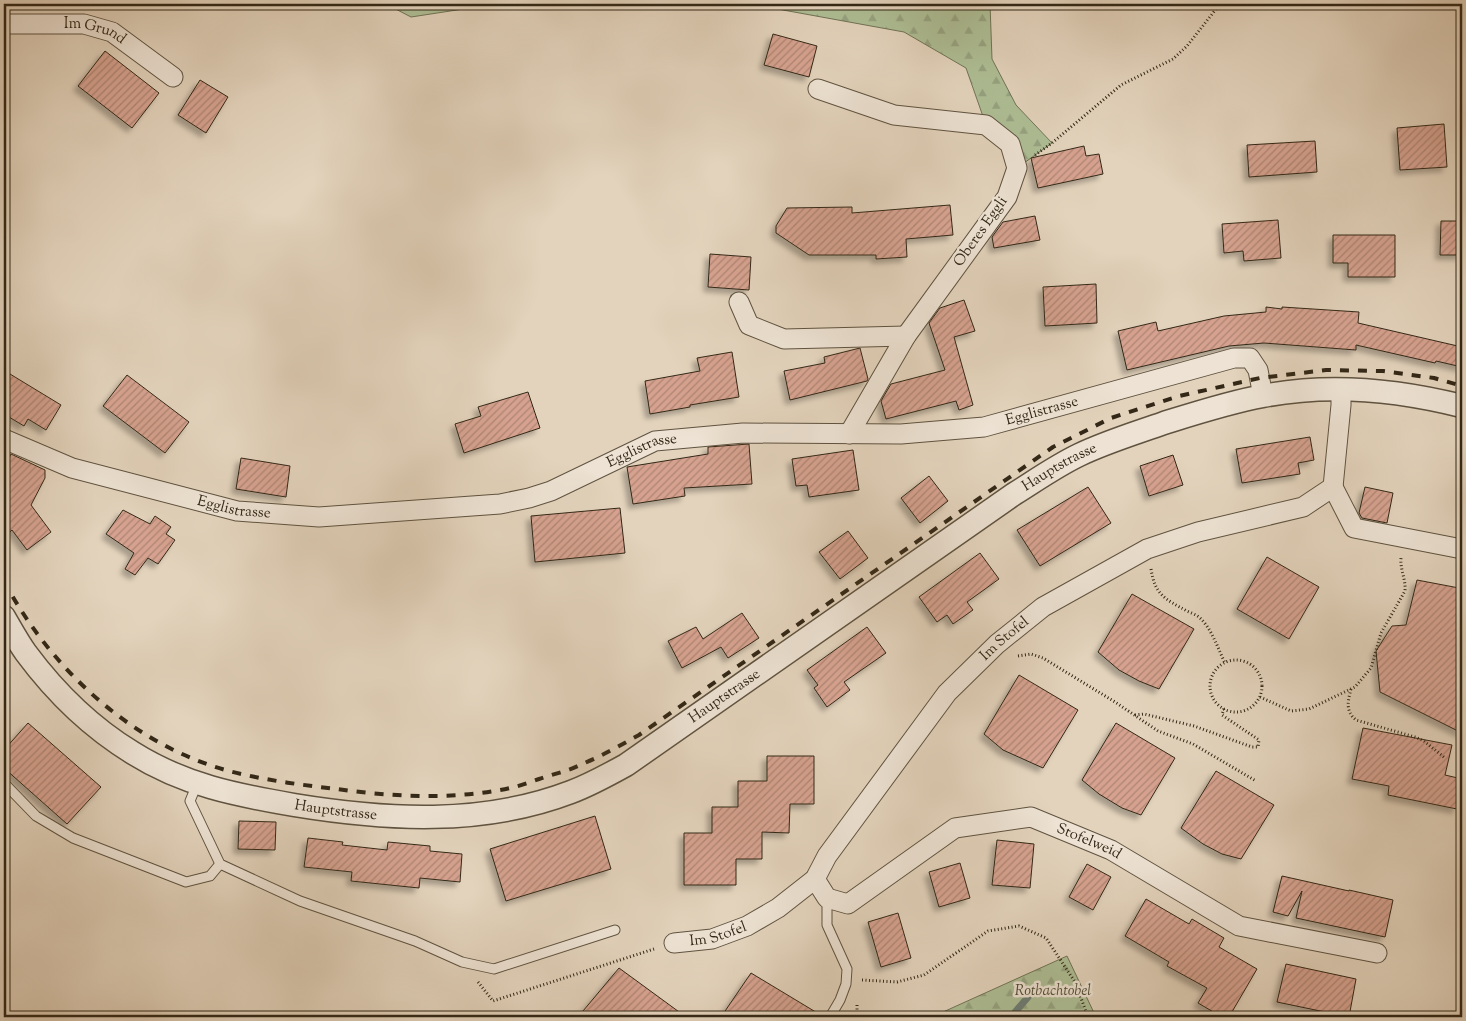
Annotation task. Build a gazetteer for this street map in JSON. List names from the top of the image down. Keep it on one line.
{"streets":{"street":["Im Grund","Oberes Eggli","Egglistrasse","Hauptstrasse","Im Stofel","Stofelweid"]},"crossings":[["Oberes Eggli","Egglistrasse"],["Egglistrasse","Hauptstrasse"]],"parks":["Rotbachtobel"]}
